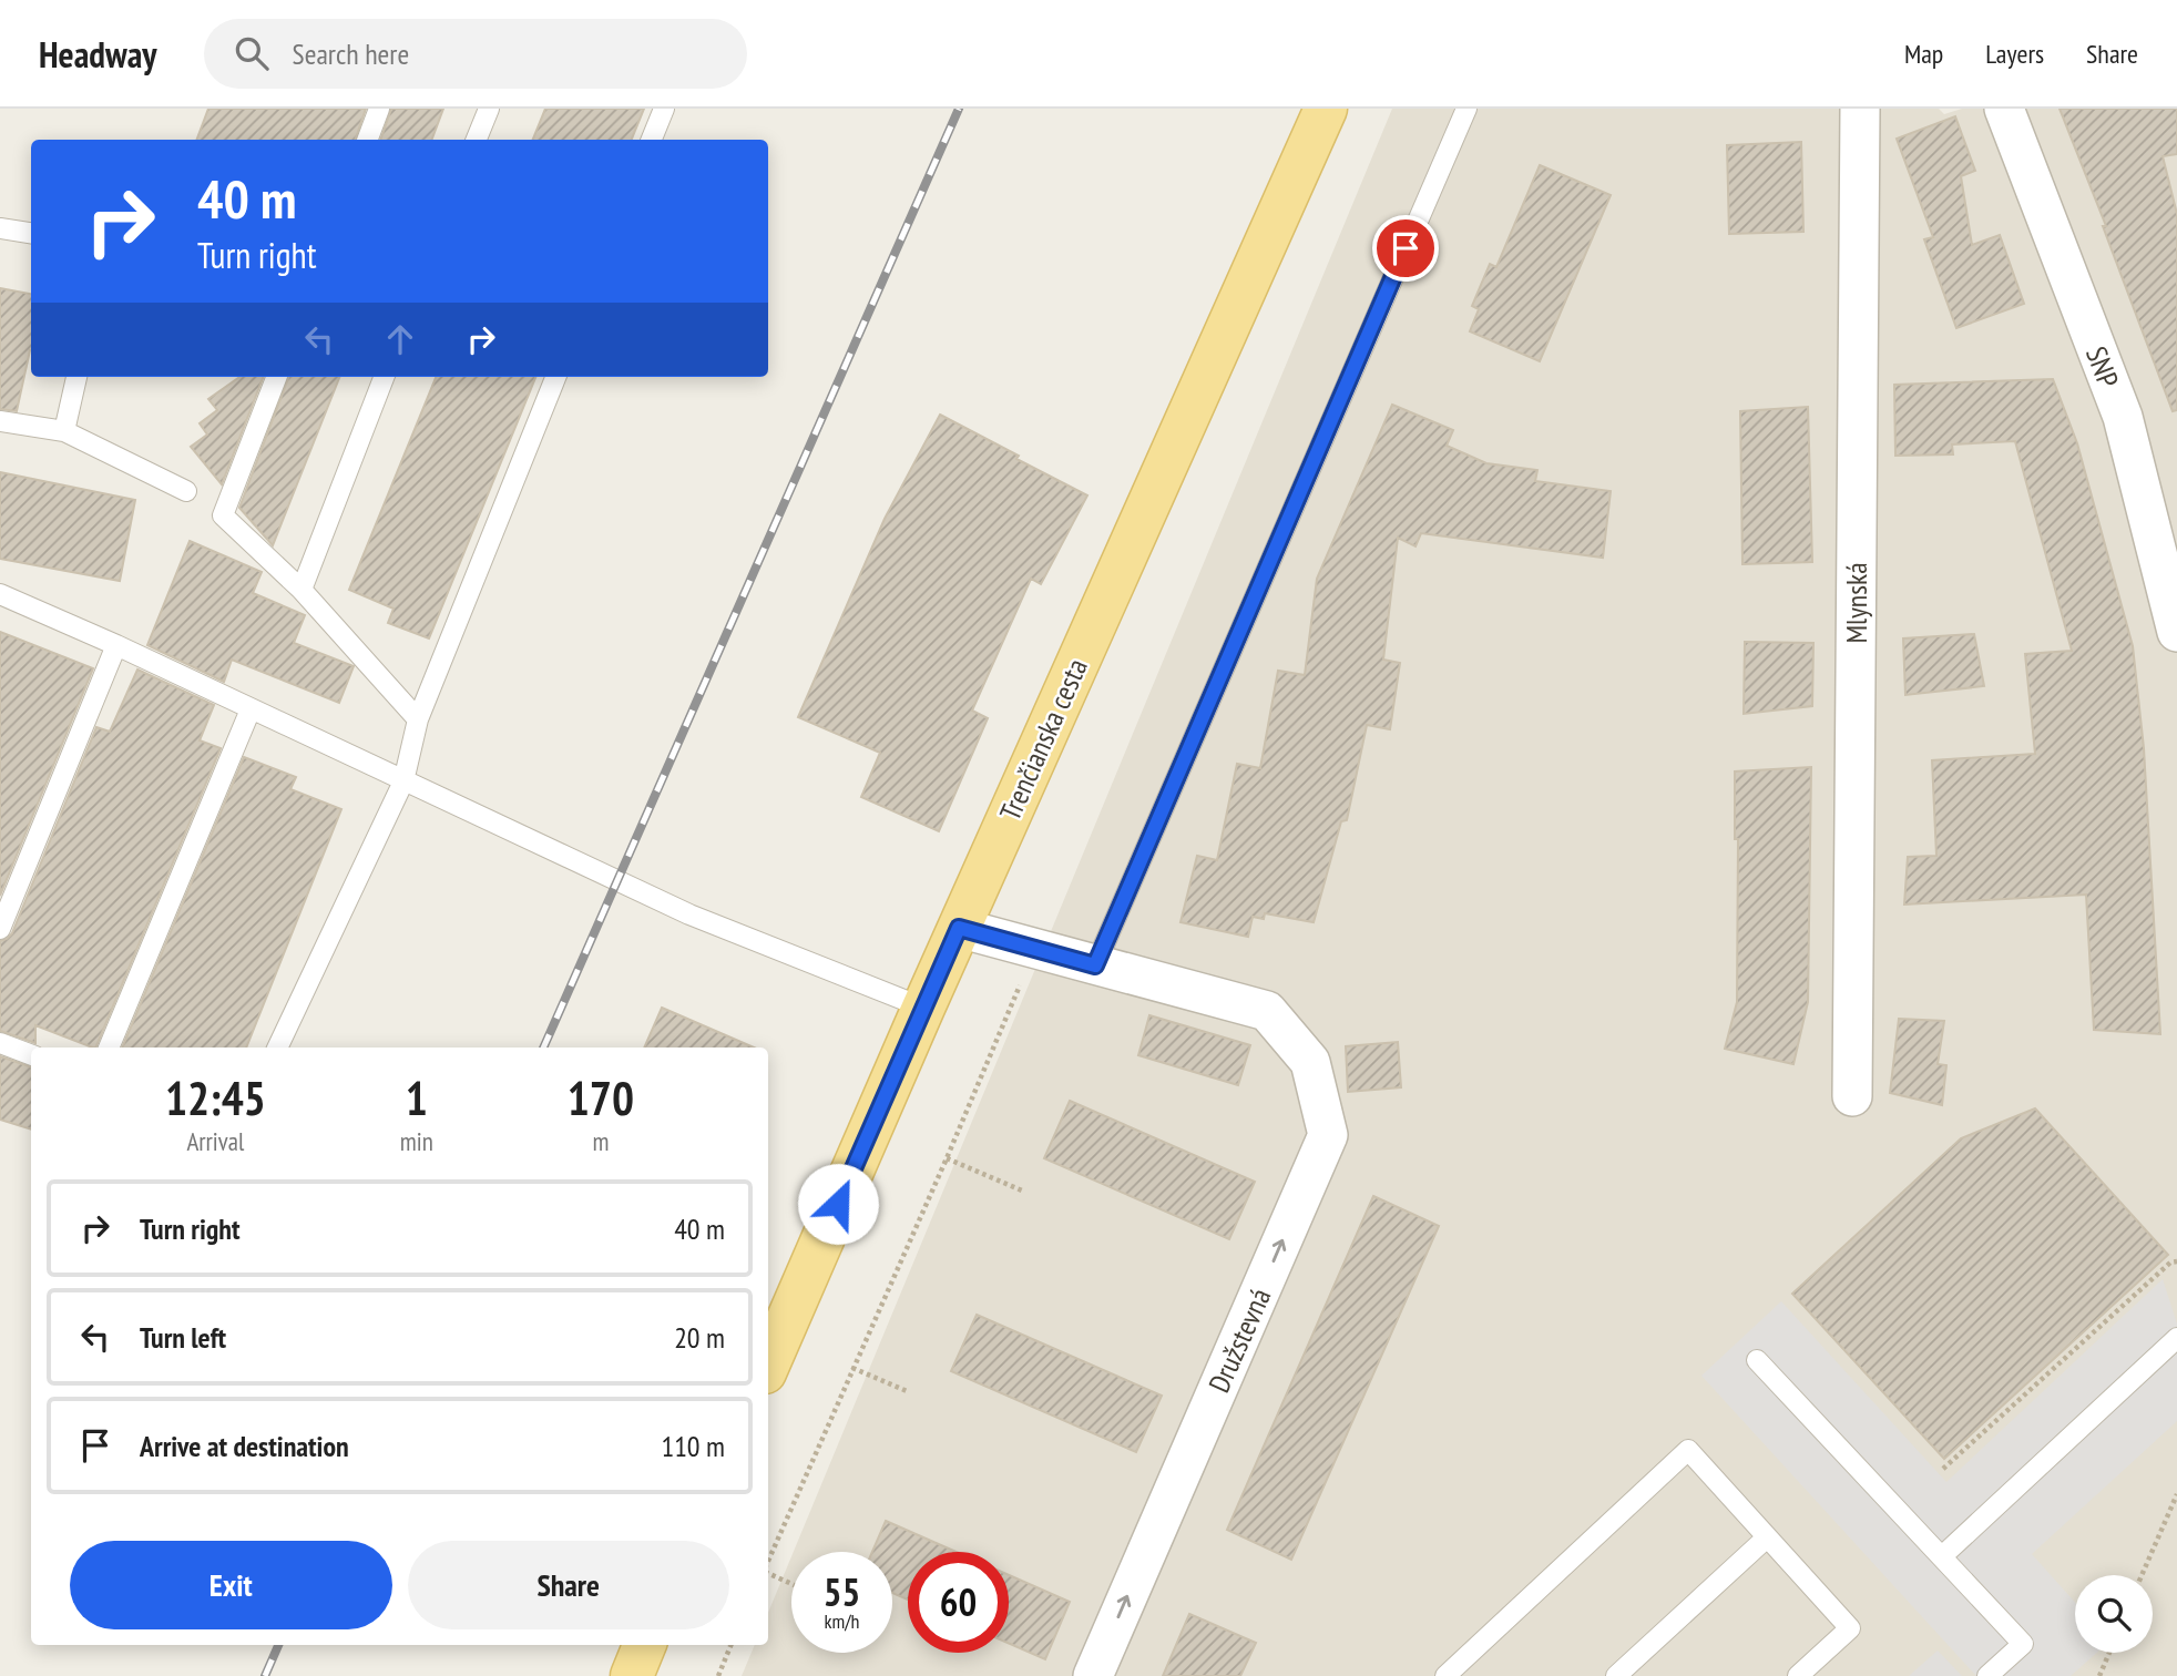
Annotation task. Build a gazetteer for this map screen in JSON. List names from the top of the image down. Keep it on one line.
{"streets":{"main road":["Trenčianska cesta"],"street":["SNP","Mlynská","Družstevná"]},"page":{"header":"Headway","search":"Search here","nav":["Map","Layers","Share"],"turn":["40 m","Turn right"],"eta":["12:45","Arrival","1","min","170","m"],"list":[{"name":"Turn right","value":"40 m"},{"name":"Turn left","value":"20 m"},{"name":"Arrive at destination","value":"110 m"}],"buttons":["Exit","Share"],"speed":"55 km/h","limit":"60"}}
